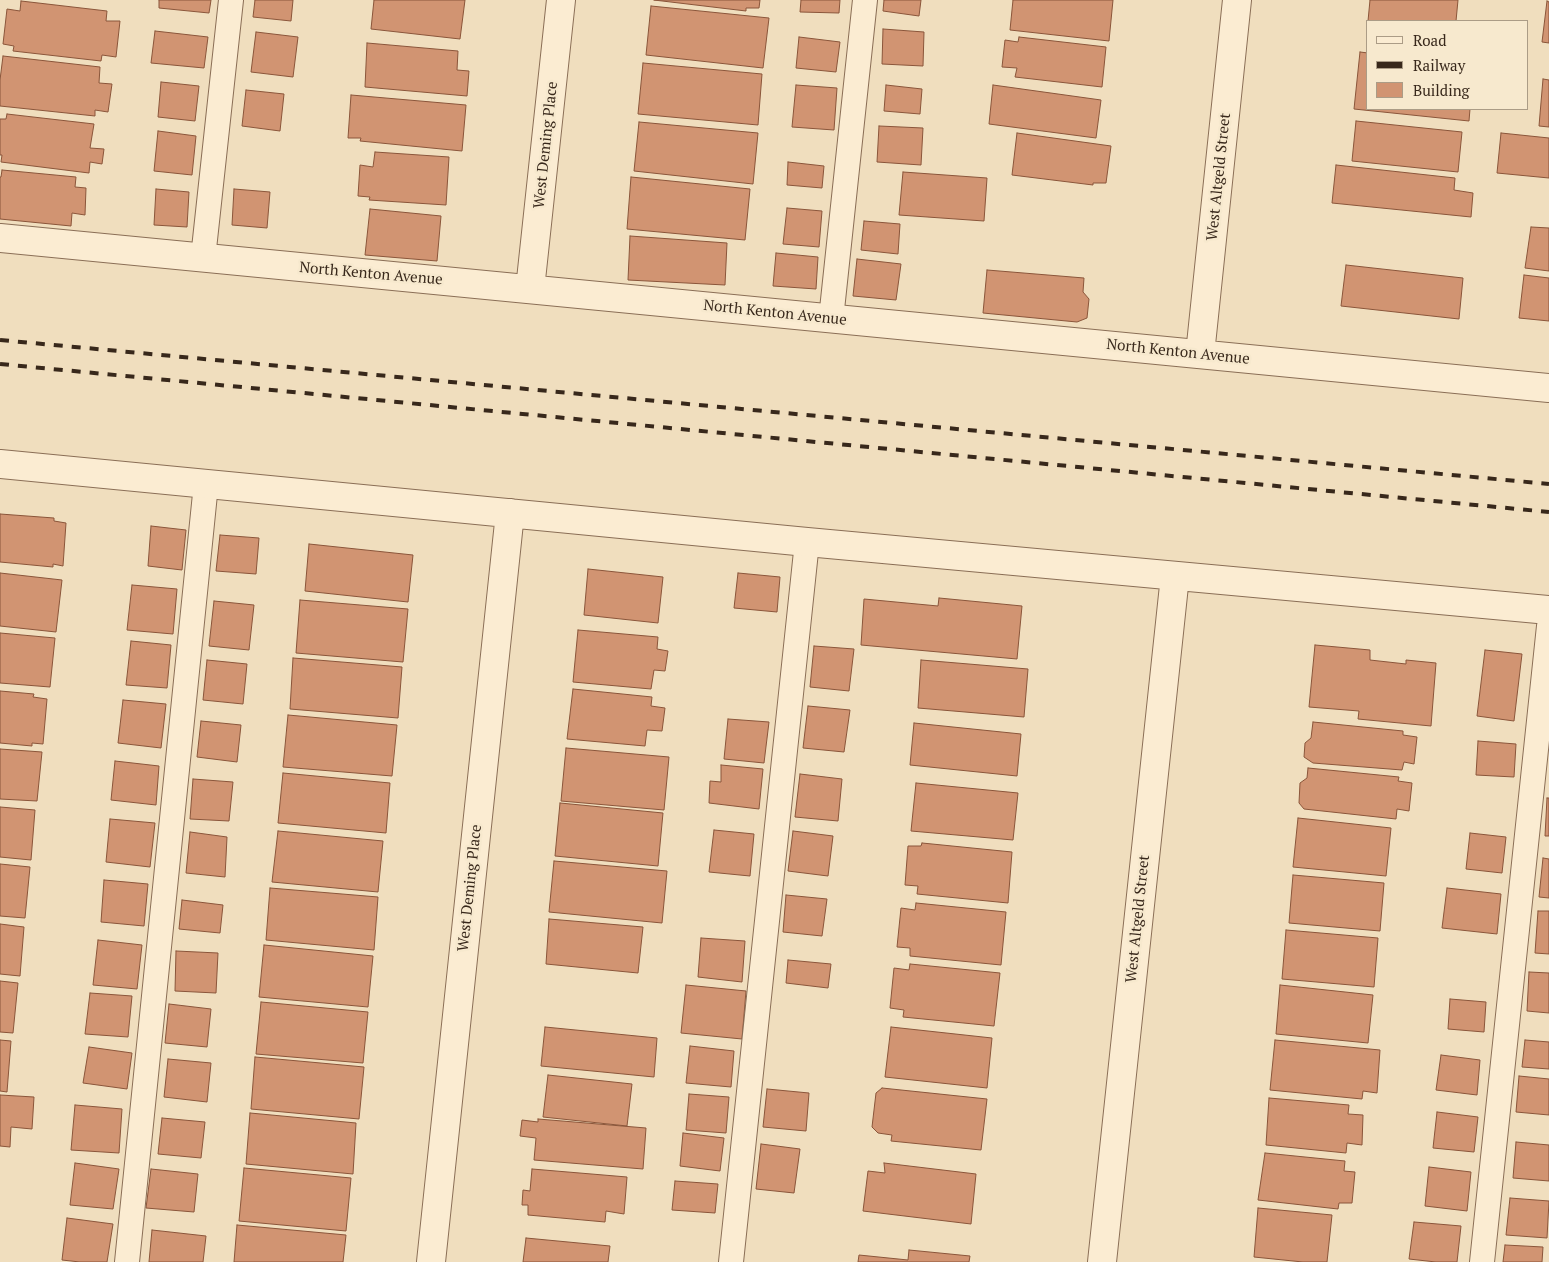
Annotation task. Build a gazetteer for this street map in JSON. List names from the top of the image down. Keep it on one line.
{"streets":{"street":["West Deming Place","West Altgeld Street","North Kenton Avenue"]},"crossings":[["West Deming Place","North Kenton Avenue"],["West Altgeld Street","North Kenton Avenue"]],"legend":["Road","Railway","Building"]}
